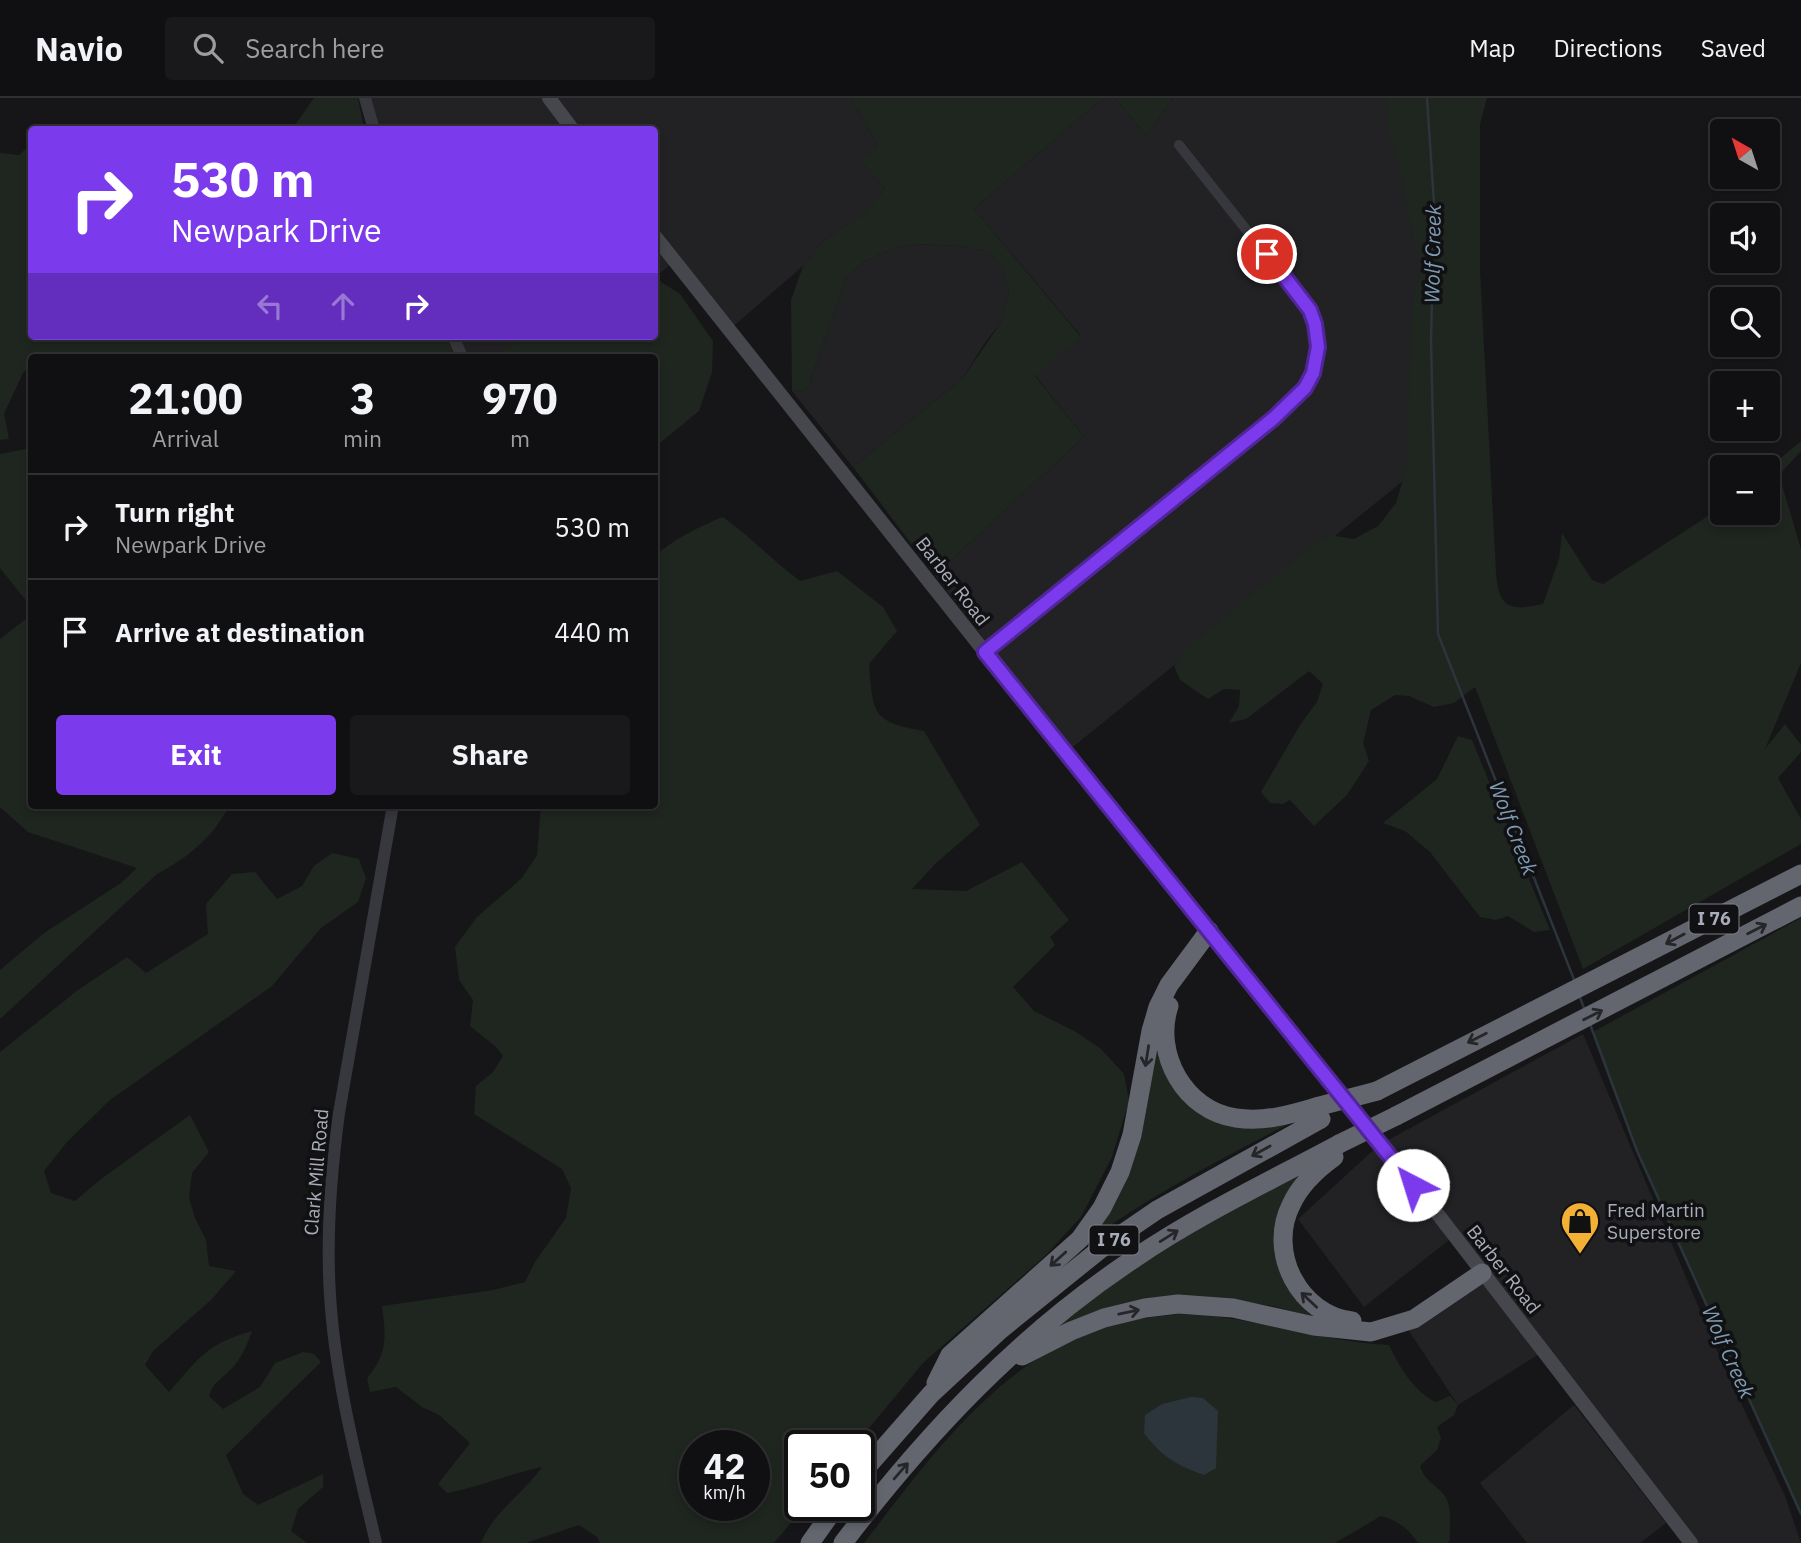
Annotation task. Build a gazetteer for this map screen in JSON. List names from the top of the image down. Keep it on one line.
{"streets":{"highway":["I 76"],"main road":["Barber Road"],"street":["Clark Mill Road"]},"water":["Wolf Creek"],"places":{"shop":["Fred Martin Superstore"]},"north":"top left","page":{"header":"Navio","search":"Search here","nav":["Map","Directions","Saved"],"map_buttons":["+","−"],"turn":["530 m","Newpark Drive"],"eta":["21:00","Arrival","3","min","970","m"],"list":[{"name":"Turn right","note":"Newpark Drive","value":"530 m"},{"name":"Arrive at destination","value":"440 m"}],"buttons":["Exit","Share"],"speed":"42 km/h","limit":"50"}}
